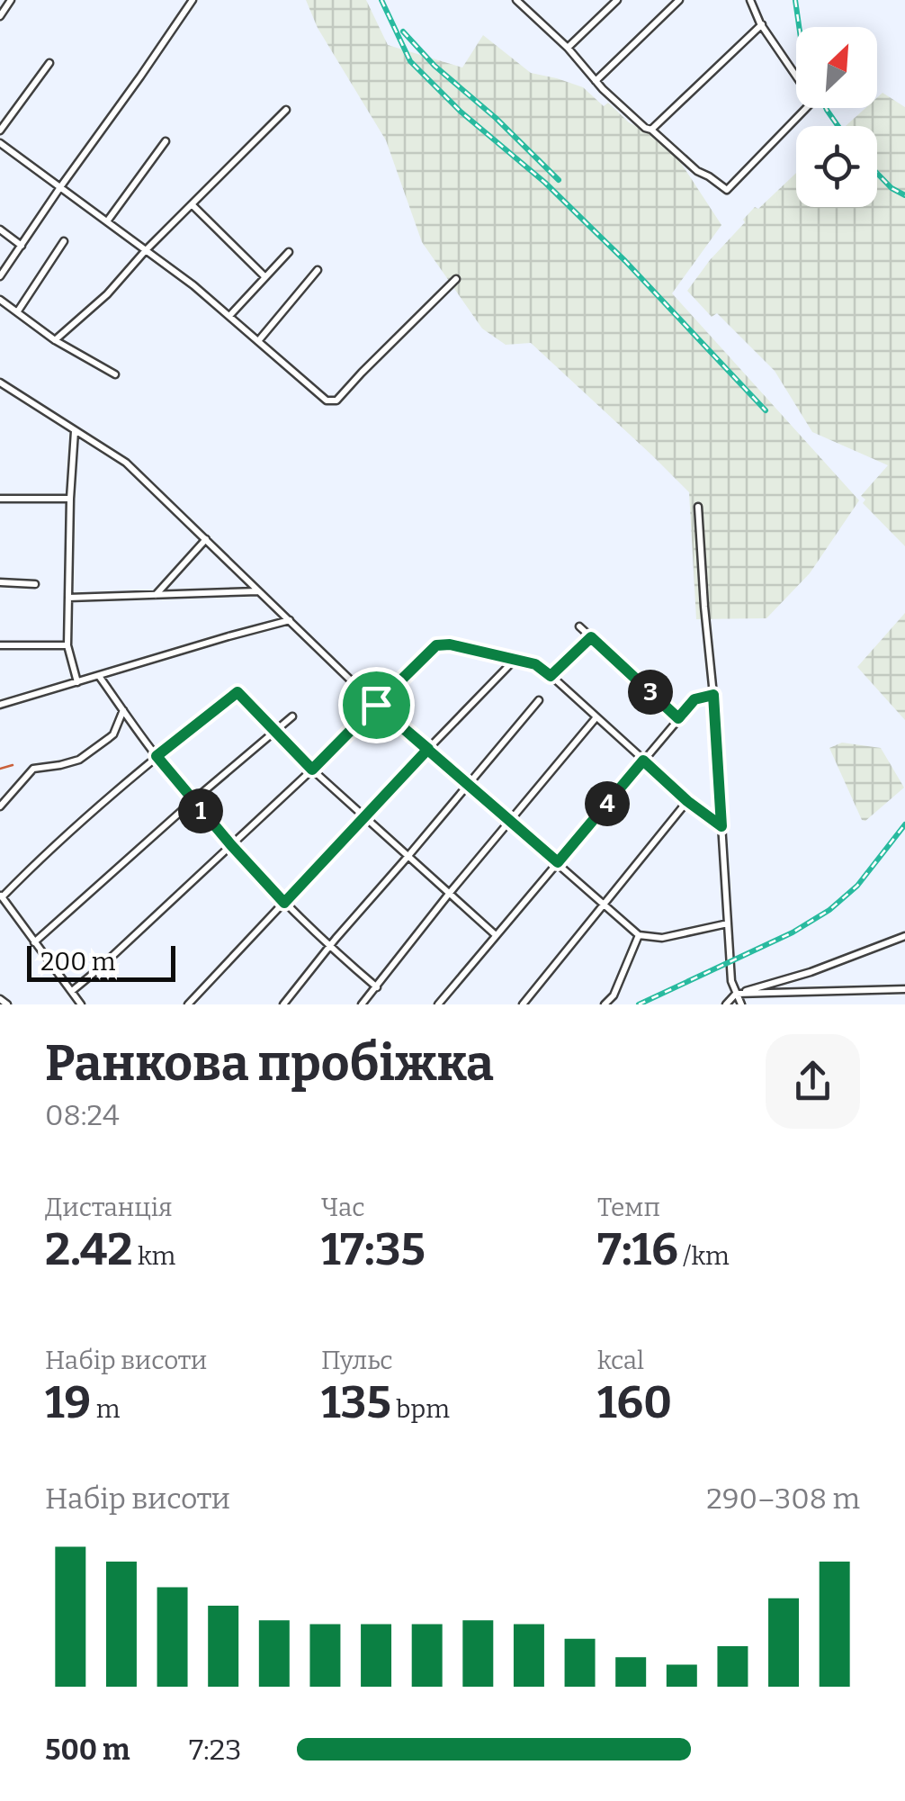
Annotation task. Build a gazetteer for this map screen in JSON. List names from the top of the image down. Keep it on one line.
{"scale_bar":"200 m","north":"top right","page":{"pins":["3","4","1"],"scale":"200 m","heading":["Ранкова пробіжка","08:24"],"stats":[["Дистанція","2.42 km"],["Час","17:35"],["Темп","7:16 /km"],["Набір висоти","19 m"],["Пульс","135 bpm"],["kcal","160"]],"chart":["Набір висоти","290–308 m"],"list":[{"name":"500 m","note":"7:23"}]}}
